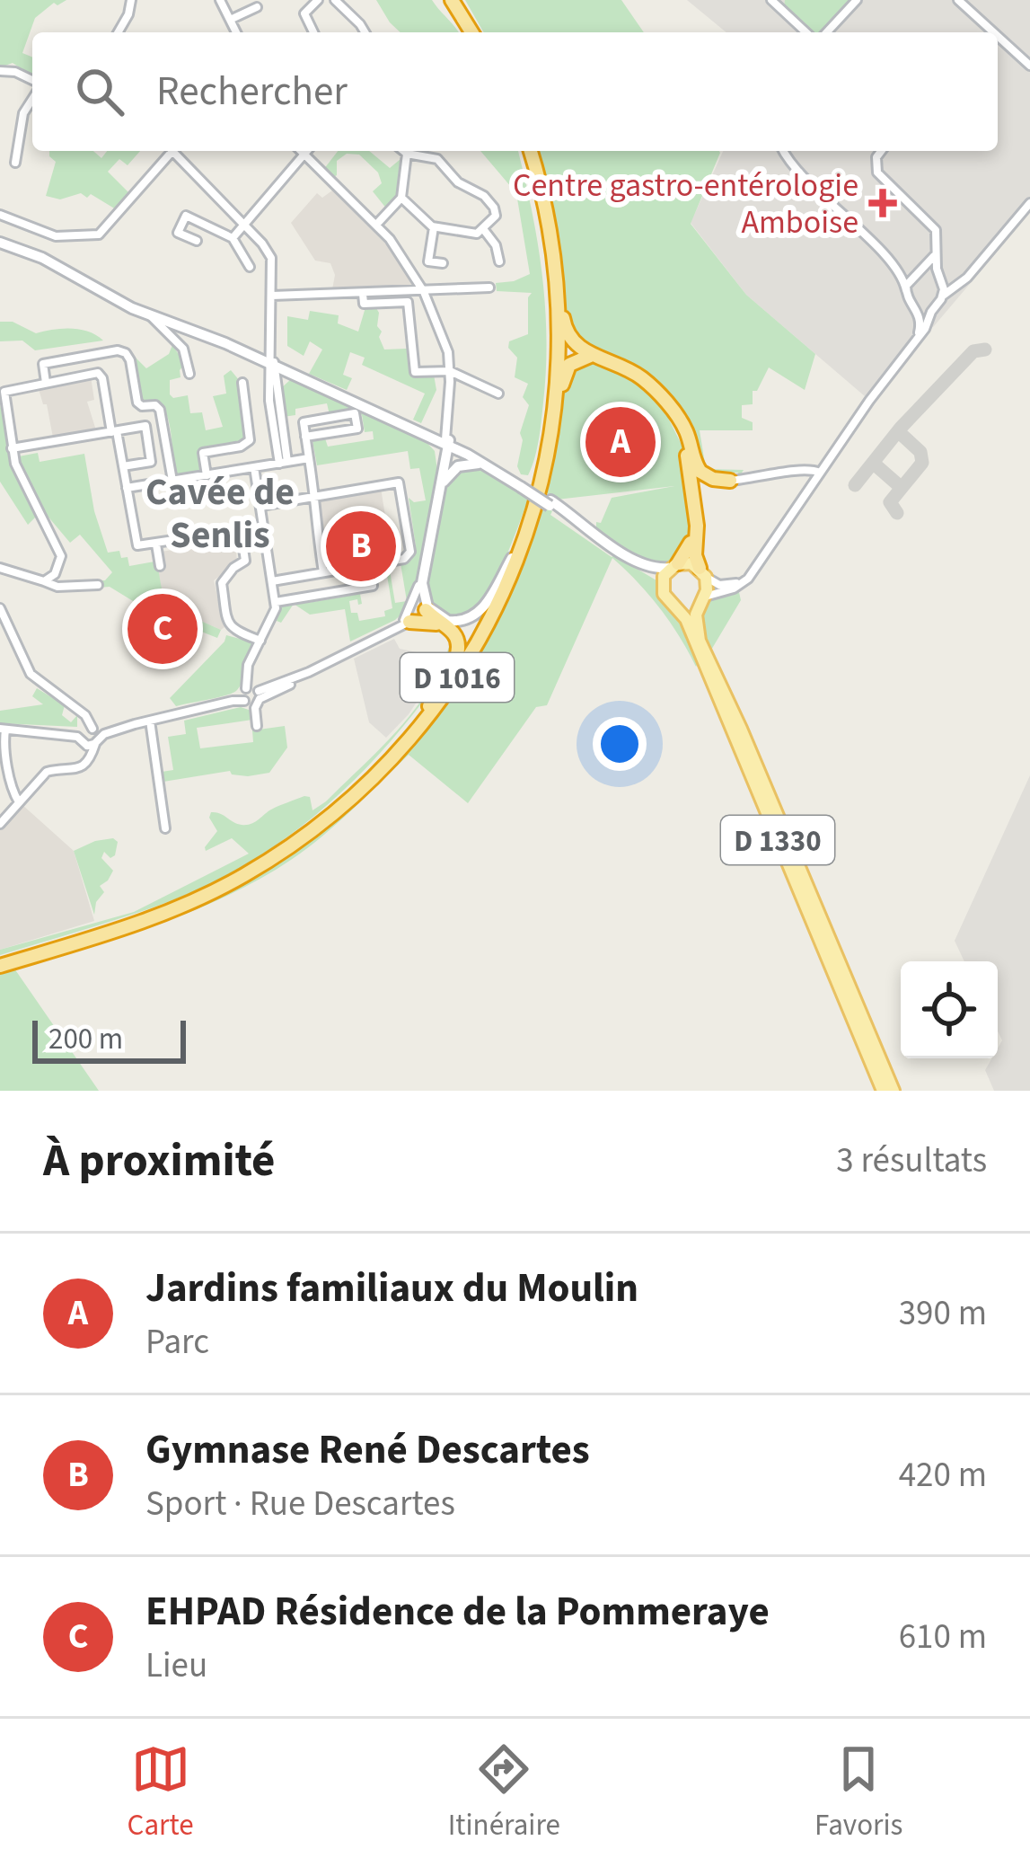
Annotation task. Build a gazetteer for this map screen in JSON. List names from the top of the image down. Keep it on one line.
{"streets":{"highway":["D 1016"],"main road":["D 1330"]},"crossings":[["D 1016","D 1330"]],"districts":["Cavée de Senlis"],"places":{"health":["Centre gastro-entérologie Amboise"]},"scale_bar":"200 m","page":{"search":"Rechercher","pins":["A","B","C"],"scale":"200 m","heading":["À proximité","3 résultats"],"list":[{"mark":"A","name":"Jardins familiaux du Moulin","note":"Parc","value":"390 m"},{"mark":"B","name":"Gymnase René Descartes","note":"Sport · Rue Descartes","value":"420 m"},{"mark":"C","name":"EHPAD Résidence de la Pommeraye","note":"Lieu","value":"610 m"}],"nav":["Carte","Itinéraire","Favoris"]}}
